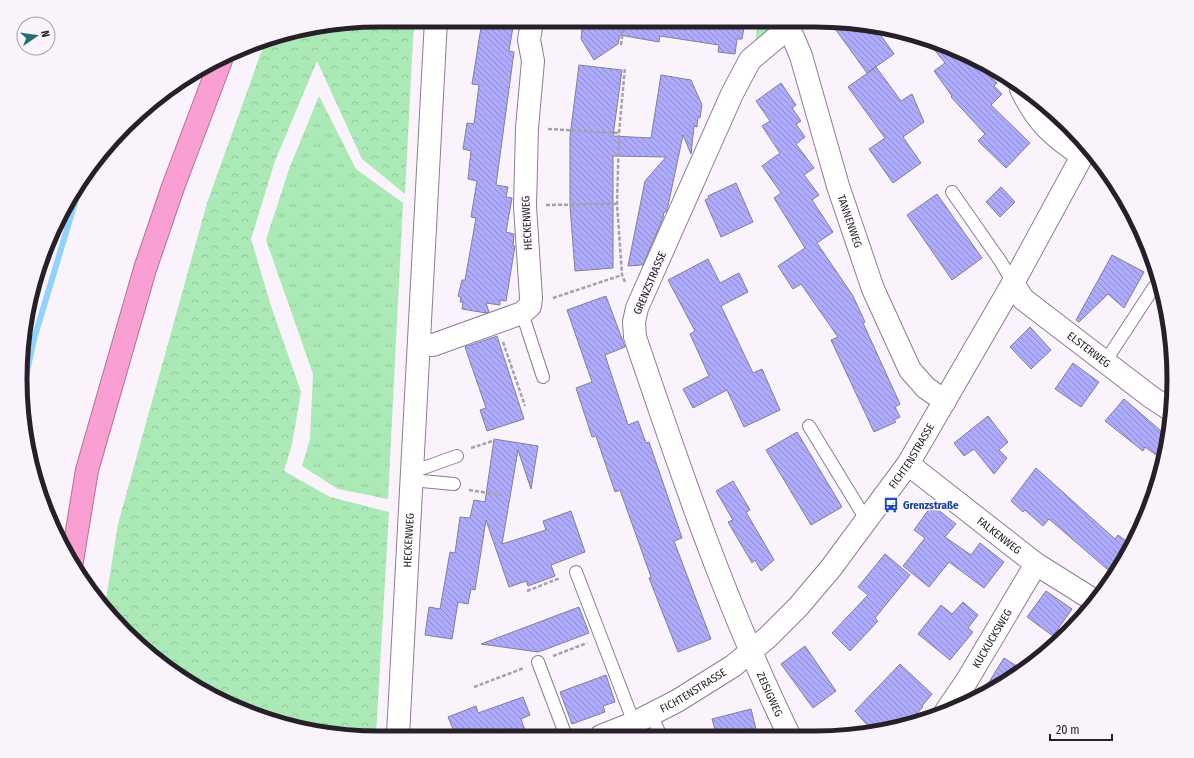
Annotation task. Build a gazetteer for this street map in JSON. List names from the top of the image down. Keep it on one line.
{"streets":{"street":["TANNENWEG","HECKENWEG","GRENZSTRASSE","ELSTERWEG","FICHTENSTRASSE","FALKENWEG","KUCKUCKSWEG","ZEISIGWEG"]},"crossings":[["TANNENWEG","FICHTENSTRASSE"],["GRENZSTRASSE","FICHTENSTRASSE"],["GRENZSTRASSE","ZEISIGWEG"],["ELSTERWEG","FICHTENSTRASSE"],["FICHTENSTRASSE","FALKENWEG"],["FICHTENSTRASSE","ZEISIGWEG"],["FALKENWEG","KUCKUCKSWEG"]],"places":{"bus stop":["Grenzstraße"]},"scale_bar":"20 m","north":"right"}
